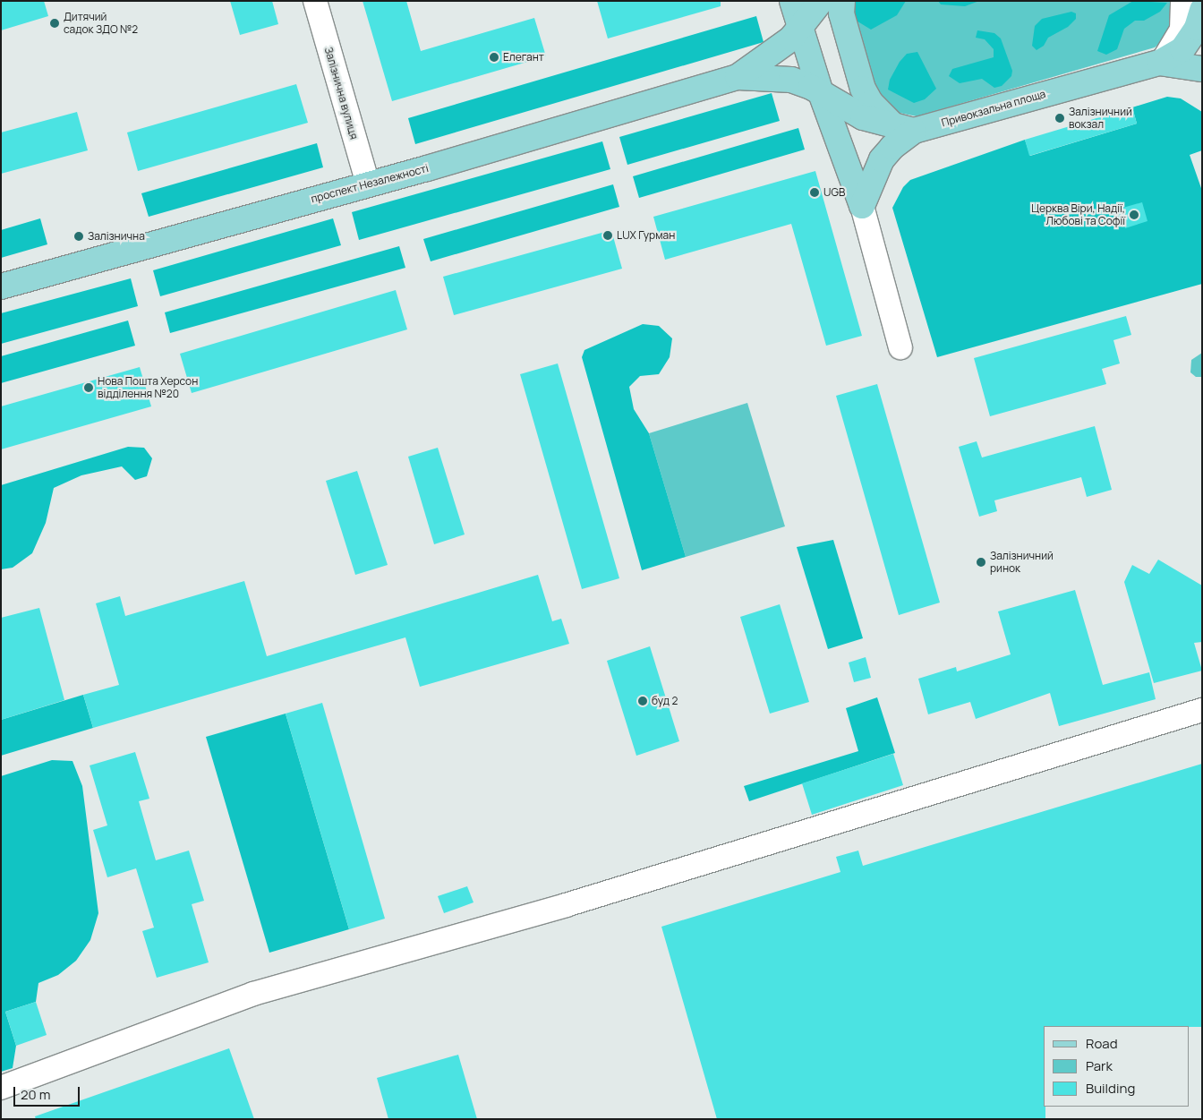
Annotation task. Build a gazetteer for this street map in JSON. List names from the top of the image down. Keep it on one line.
{"streets":{"main road":["Привокзальна площа","проспект Незалежності"],"street":["Залізнична вулиця"]},"crossings":[["Залізнична вулиця","проспект Незалежності"],["Привокзальна площа","проспект Незалежності"]],"places":["Дитячий садок ЗДО №2","Елегант","Залізничний вокзал","UGB","Церква Віри, Надії, Любові та Софії","LUX Гурман","Залізнична","Нова Пошта Херсон відділення №20","Залізничний ринок","буд 2"],"legend":["Road","Park","Building"],"scale_bar":"20 m"}
